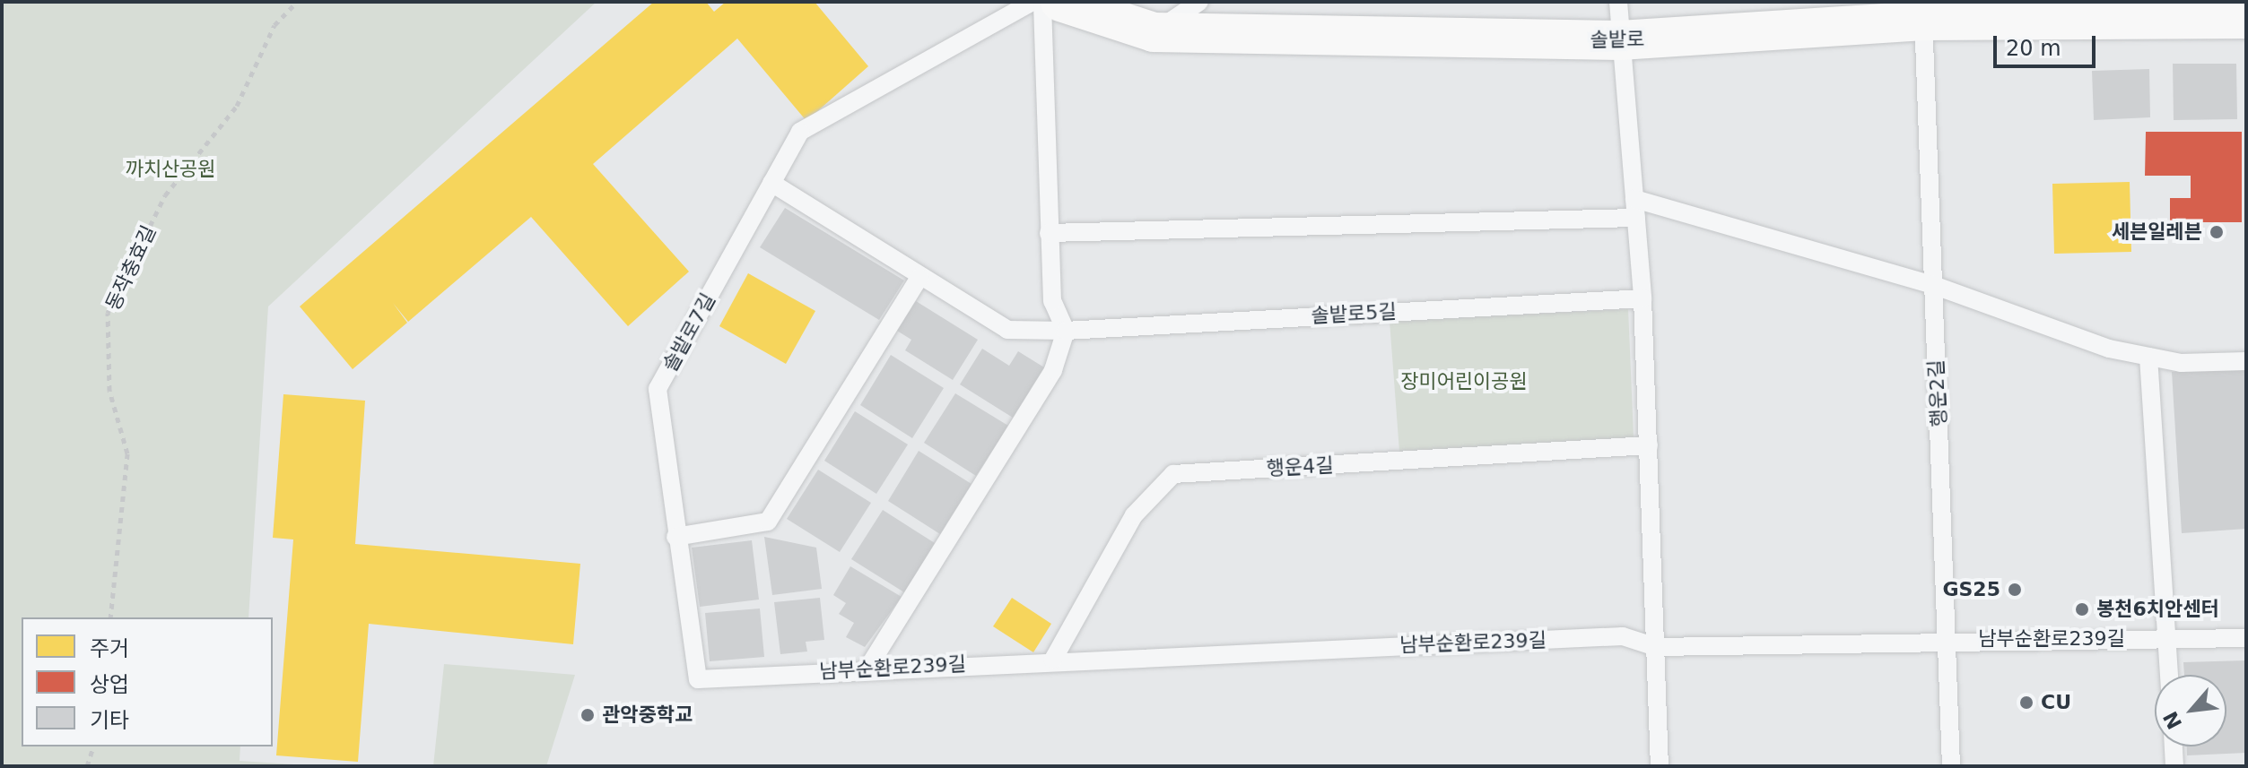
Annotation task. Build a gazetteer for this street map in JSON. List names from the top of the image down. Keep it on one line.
{"streets":{"street":["솔밭로"],"lane":["솔밭로5길","솔밭로7길","행운2길","행운4길","남부순환로239길"],"path":["동작충효길"]},"crossings":[["솔밭로","행운2길"],["솔밭로7길","남부순환로239길"],["행운2길","남부순환로239길"],["행운4길","남부순환로239길"]],"parks":["까치산공원","장미어린이공원"],"places":["세븐일레븐","GS25","봉천6치안센터","CU","관악중학교"],"legend":["주거","상업","기타"],"scale_bar":"20 m","north":"bottom left"}
